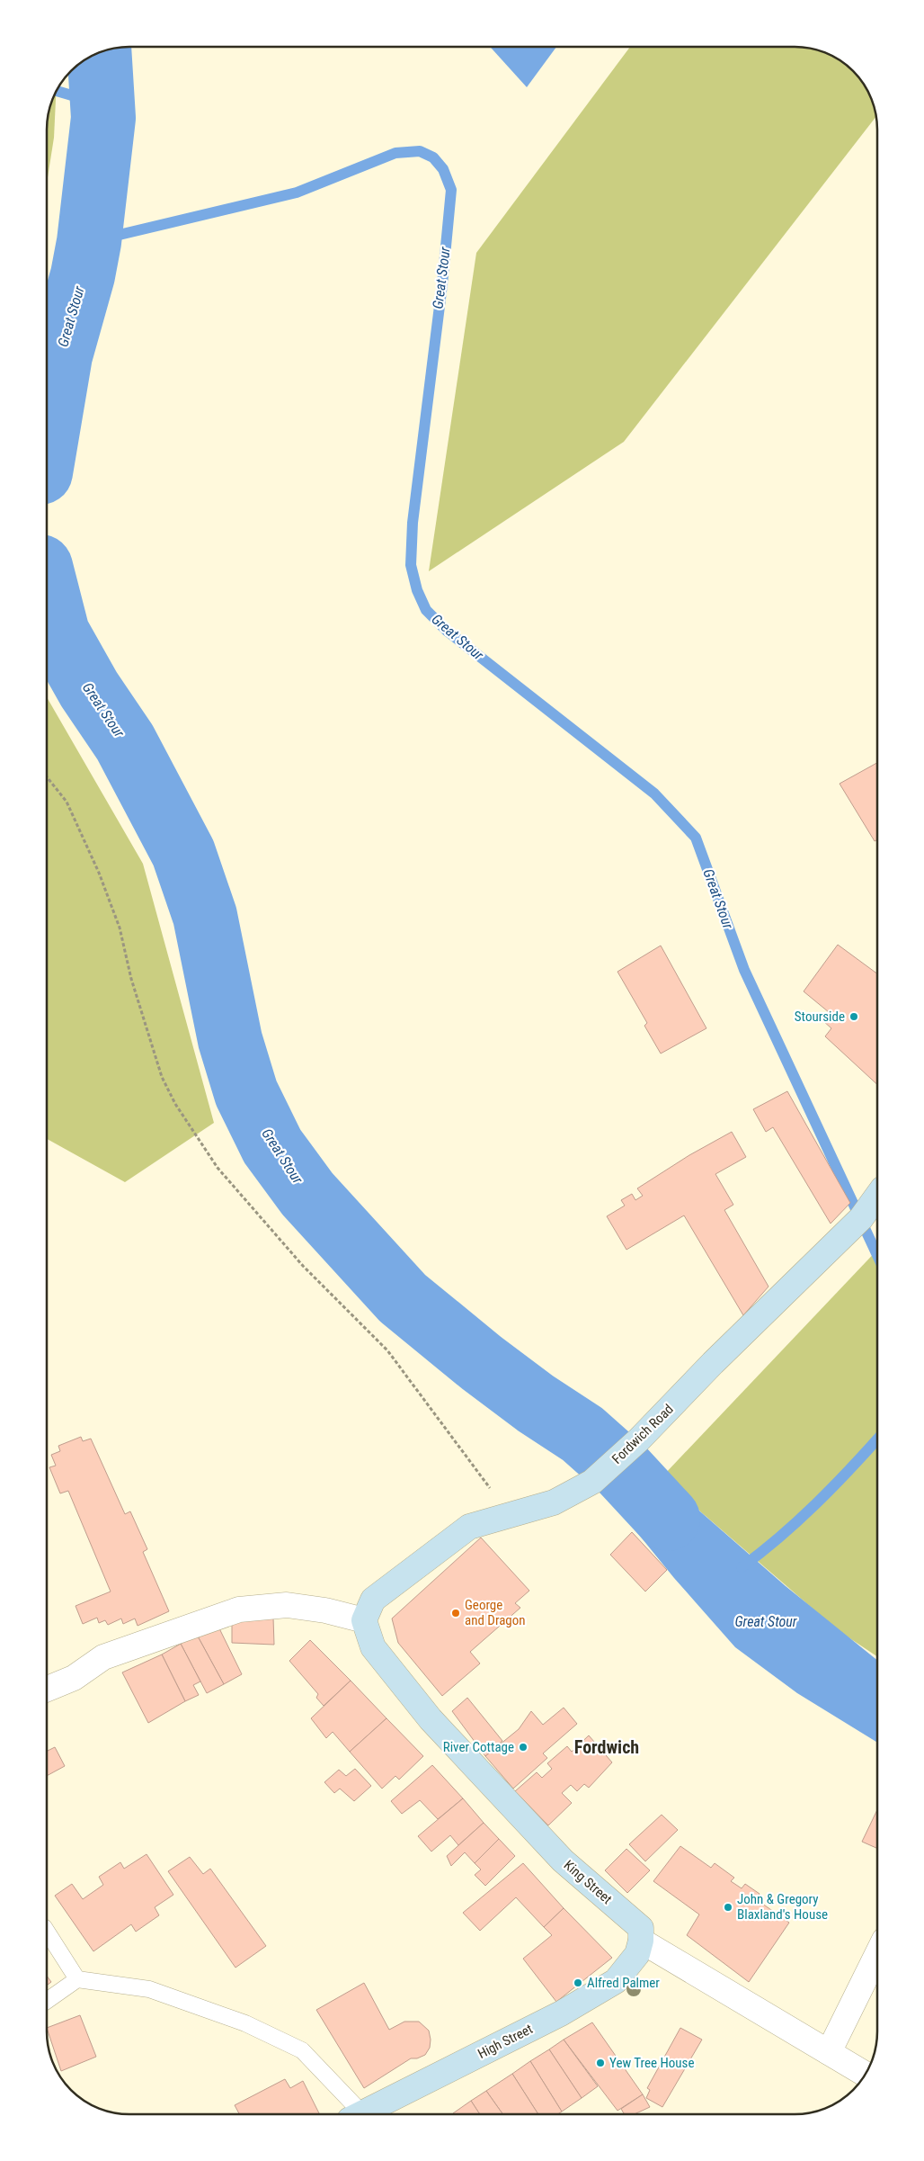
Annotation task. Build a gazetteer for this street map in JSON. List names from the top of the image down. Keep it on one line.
{"streets":{"street":["Fordwich Road","King Street","High Street"]},"crossings":[["Fordwich Road","King Street"],["King Street","High Street"]],"districts":["Fordwich"],"water":["Great Stour"],"places":["Stourside","George and Dragon","River Cottage","John & Gregory Blaxland's House","Alfred Palmer","Yew Tree House"]}
